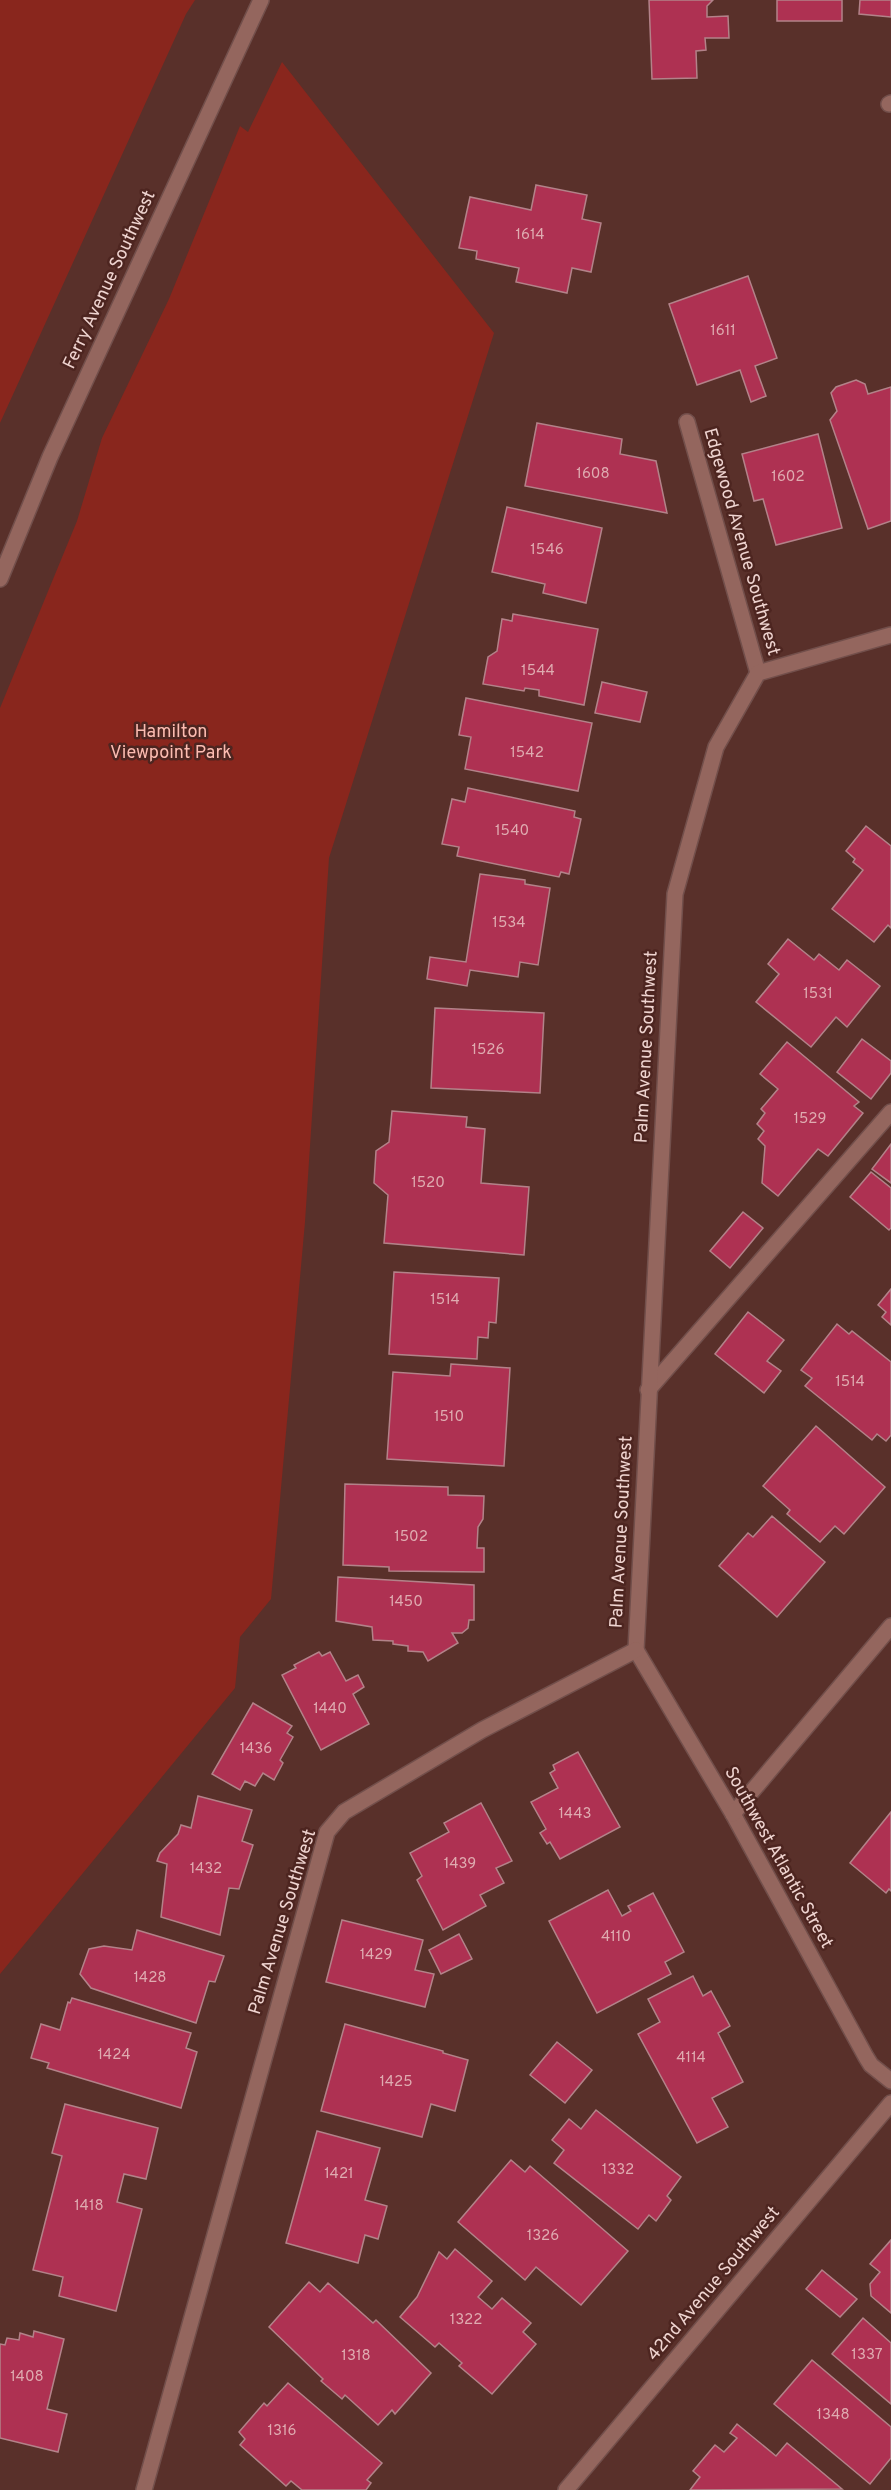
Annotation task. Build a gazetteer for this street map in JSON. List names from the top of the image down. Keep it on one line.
{"streets":{"street":["Ferry Avenue Southwest","Edgewood Avenue Southwest","Palm Avenue Southwest","Southwest Atlantic Street","42nd Avenue Southwest"]},"crossings":[["Edgewood Avenue Southwest","Palm Avenue Southwest"],["Palm Avenue Southwest","Southwest Atlantic Street"]],"parks":["Hamilton Viewpoint Park"],"house_numbers":["1614","1611","1608","1602","1546","1544","1542","1540","1534","1531","1526","1529","1520","1514","1514","1510","1502","1450","1440","1436","1443","1439","1432","4110","1429","1428","1424","4114","1425","1332","1421","1418","1326","1322","1337","1318","1408","1348","1316"]}
